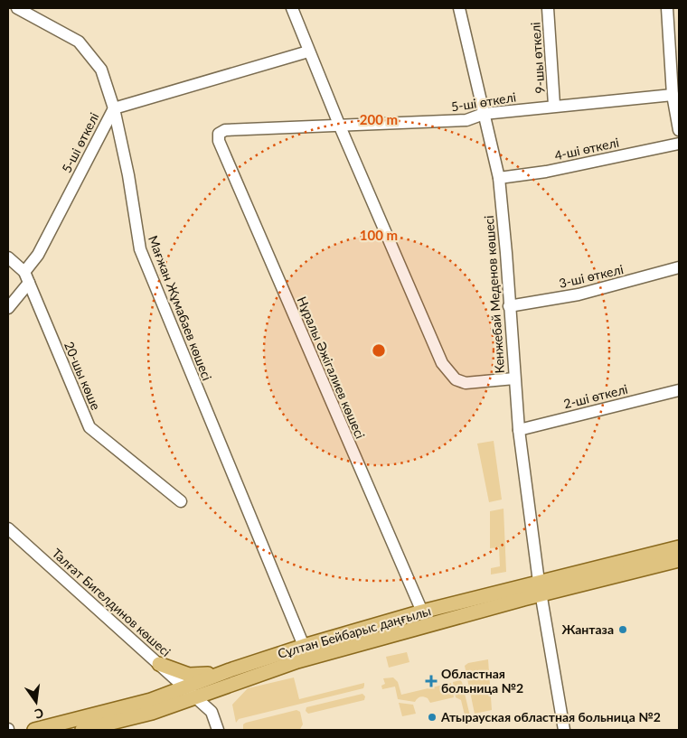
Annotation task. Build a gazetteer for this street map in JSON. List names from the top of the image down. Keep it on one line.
{"streets":{"main road":["Сұлтан Бейбарыс даңғылы"],"street":["9-шы өткелі","5-ші өткелі","4-ші өткелі","3-ші өткелі","Кенжебай Меденов көшесі","Мағжан Жұмабаев көшесі","Нұралы Әжiгалиев көшесi","20-шы көше","2-ші өткелі","Талғат Бигелдинов көшесі"]},"crossings":[["9-шы өткелі","5-ші өткелі"],["5-ші өткелі","Кенжебай Меденов көшесі"],["5-ші өткелі","Мағжан Жұмабаев көшесі"],["5-ші өткелі","Нұралы Әжiгалиев көшесi"],["5-ші өткелі","20-шы көше"],["4-ші өткелі","Кенжебай Меденов көшесі"],["3-ші өткелі","Кенжебай Меденов көшесі"],["Кенжебай Меденов көшесі","2-ші өткелі"],["Кенжебай Меденов көшесі","Сұлтан Бейбарыс даңғылы"],["Мағжан Жұмабаев көшесі","Сұлтан Бейбарыс даңғылы"],["Нұралы Әжiгалиев көшесi","Сұлтан Бейбарыс даңғылы"],["Талғат Бигелдинов көшесі","Сұлтан Бейбарыс даңғылы"]],"places":{"other":["Жантаза","Атырауская областная больница №2"],"health":["Областная больница №2"]},"north":"bottom","rings":["200 m","100 m"]}
